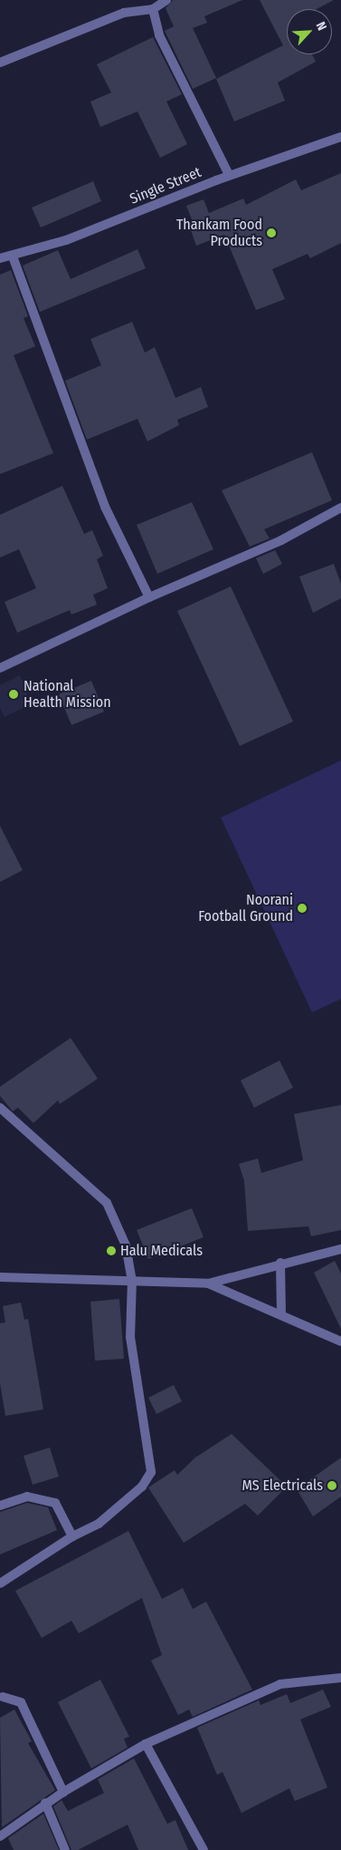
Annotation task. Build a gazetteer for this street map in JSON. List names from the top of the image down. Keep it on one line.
{"streets":{"street":["Single Street"]},"places":["Thankam Food Products","National Health Mission","Noorani Football Ground","Halu Medicals","MS Electricals"],"north":"top right"}
